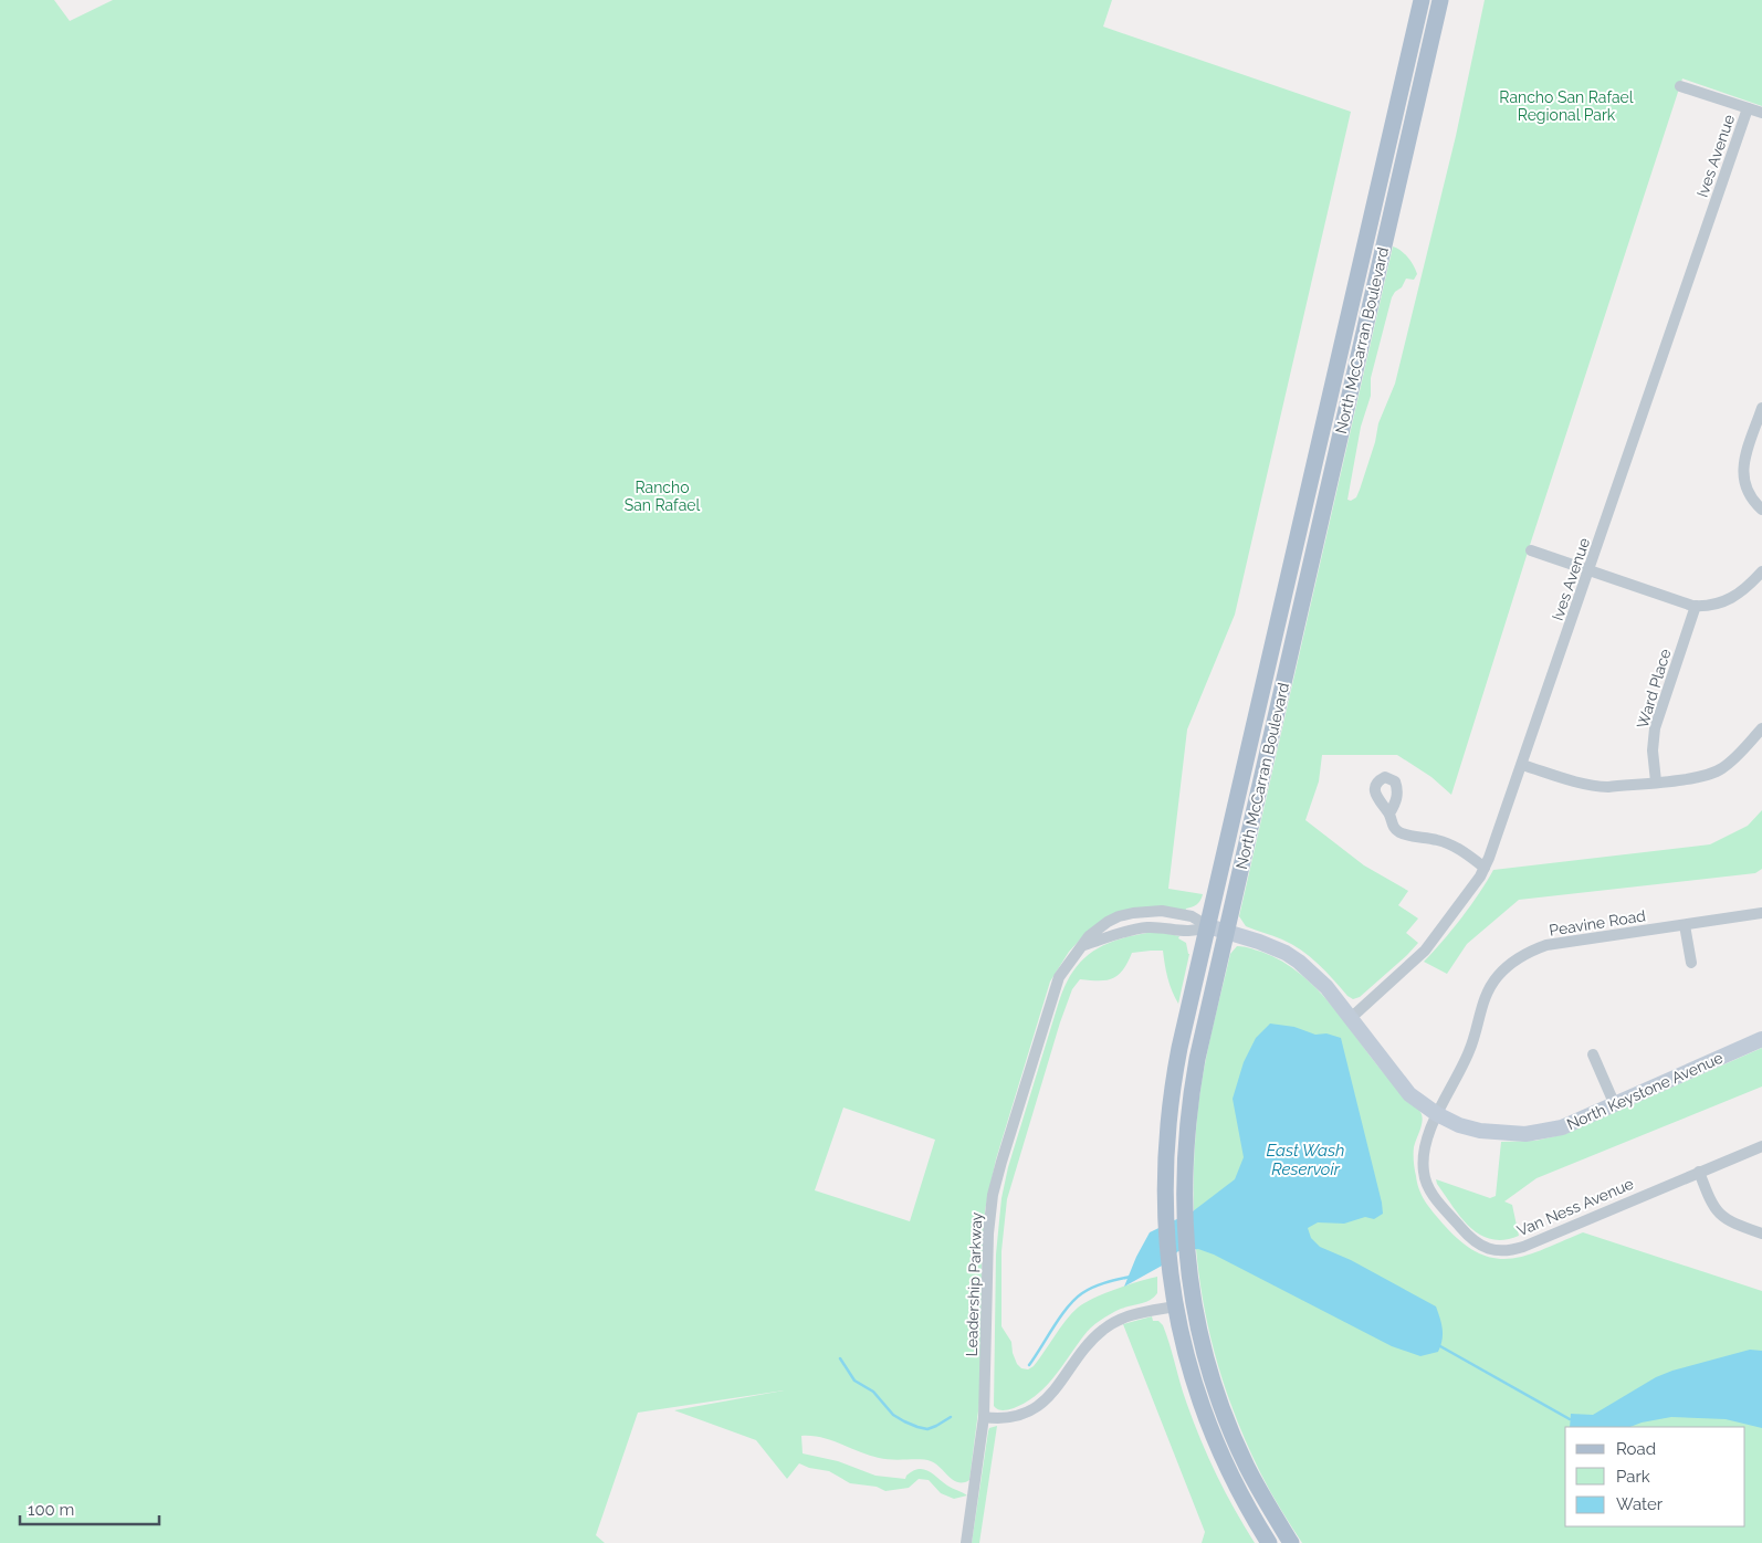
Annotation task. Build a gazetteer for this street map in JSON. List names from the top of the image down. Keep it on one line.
{"streets":{"main road":["North McCarran Boulevard"],"street":["Ives Avenue","Ward Place","Peavine Road","North Keystone Avenue","Van Ness Avenue","Leadership Parkway"]},"crossings":[["Ives Avenue","North Keystone Avenue"],["North McCarran Boulevard","North Keystone Avenue"],["North McCarran Boulevard","Leadership Parkway"],["Peavine Road","North Keystone Avenue"],["Peavine Road","Van Ness Avenue"],["North Keystone Avenue","Van Ness Avenue"],["North Keystone Avenue","Leadership Parkway"]],"water":["East Wash Reservoir"],"parks":["Rancho San Rafael Regional Park","Rancho San Rafael"],"legend":["Road","Park","Water"],"scale_bar":"100 m"}
